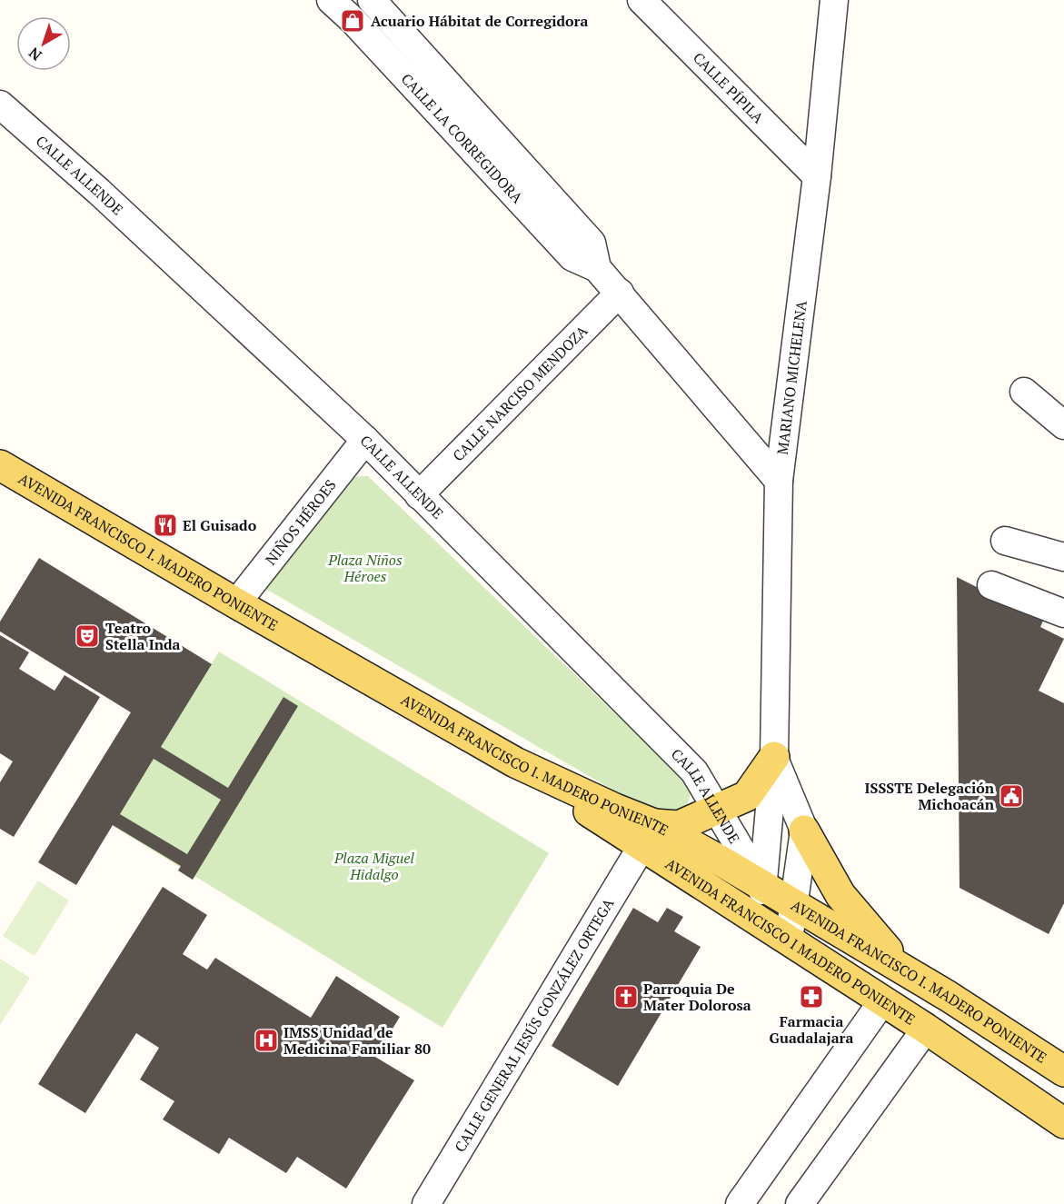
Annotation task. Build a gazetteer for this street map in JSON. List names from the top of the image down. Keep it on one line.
{"streets":{"main road":["AVENIDA FRANCISCO I. MADERO PONIENTE","AVENIDA FRANCISCO I MADERO PONIENTE"],"street":["CALLE PÍPILA","CALLE LA CORREGIDORA","CALLE ALLENDE","MARIANO MICHELENA","CALLE NARCISO MENDOZA","NIÑOS HÉROES","CALLE GENERAL JESÚS GONZÁLEZ ORTEGA"]},"crossings":[["CALLE PÍPILA","MARIANO MICHELENA"],["CALLE LA CORREGIDORA","MARIANO MICHELENA"],["CALLE LA CORREGIDORA","CALLE NARCISO MENDOZA"],["CALLE ALLENDE","MARIANO MICHELENA"],["CALLE ALLENDE","CALLE NARCISO MENDOZA"],["CALLE ALLENDE","NIÑOS HÉROES"],["CALLE ALLENDE","AVENIDA FRANCISCO I. MADERO PONIENTE"],["MARIANO MICHELENA","AVENIDA FRANCISCO I. MADERO PONIENTE"],["MARIANO MICHELENA","AVENIDA FRANCISCO I MADERO PONIENTE"],["NIÑOS HÉROES","AVENIDA FRANCISCO I. MADERO PONIENTE"],["AVENIDA FRANCISCO I. MADERO PONIENTE","AVENIDA FRANCISCO I MADERO PONIENTE"],["AVENIDA FRANCISCO I. MADERO PONIENTE","CALLE GENERAL JESÚS GONZÁLEZ ORTEGA"],["AVENIDA FRANCISCO I MADERO PONIENTE","CALLE GENERAL JESÚS GONZÁLEZ ORTEGA"]],"parks":["Plaza Niños Héroes","Plaza Miguel Hidalgo"],"places":{"shop":["Acuario Hábitat de Corregidora"],"restaurant":["El Guisado"],"theatre":["Teatro Stella Inda"],"public building":["ISSSTE Delegación Michoacán"],"church":["Parroquia De Mater Dolorosa"],"pharmacy":["Farmacia Guadalajara"],"hospital":["IMSS Unidad de Medicina Familiar 80"]},"north":"bottom left"}
